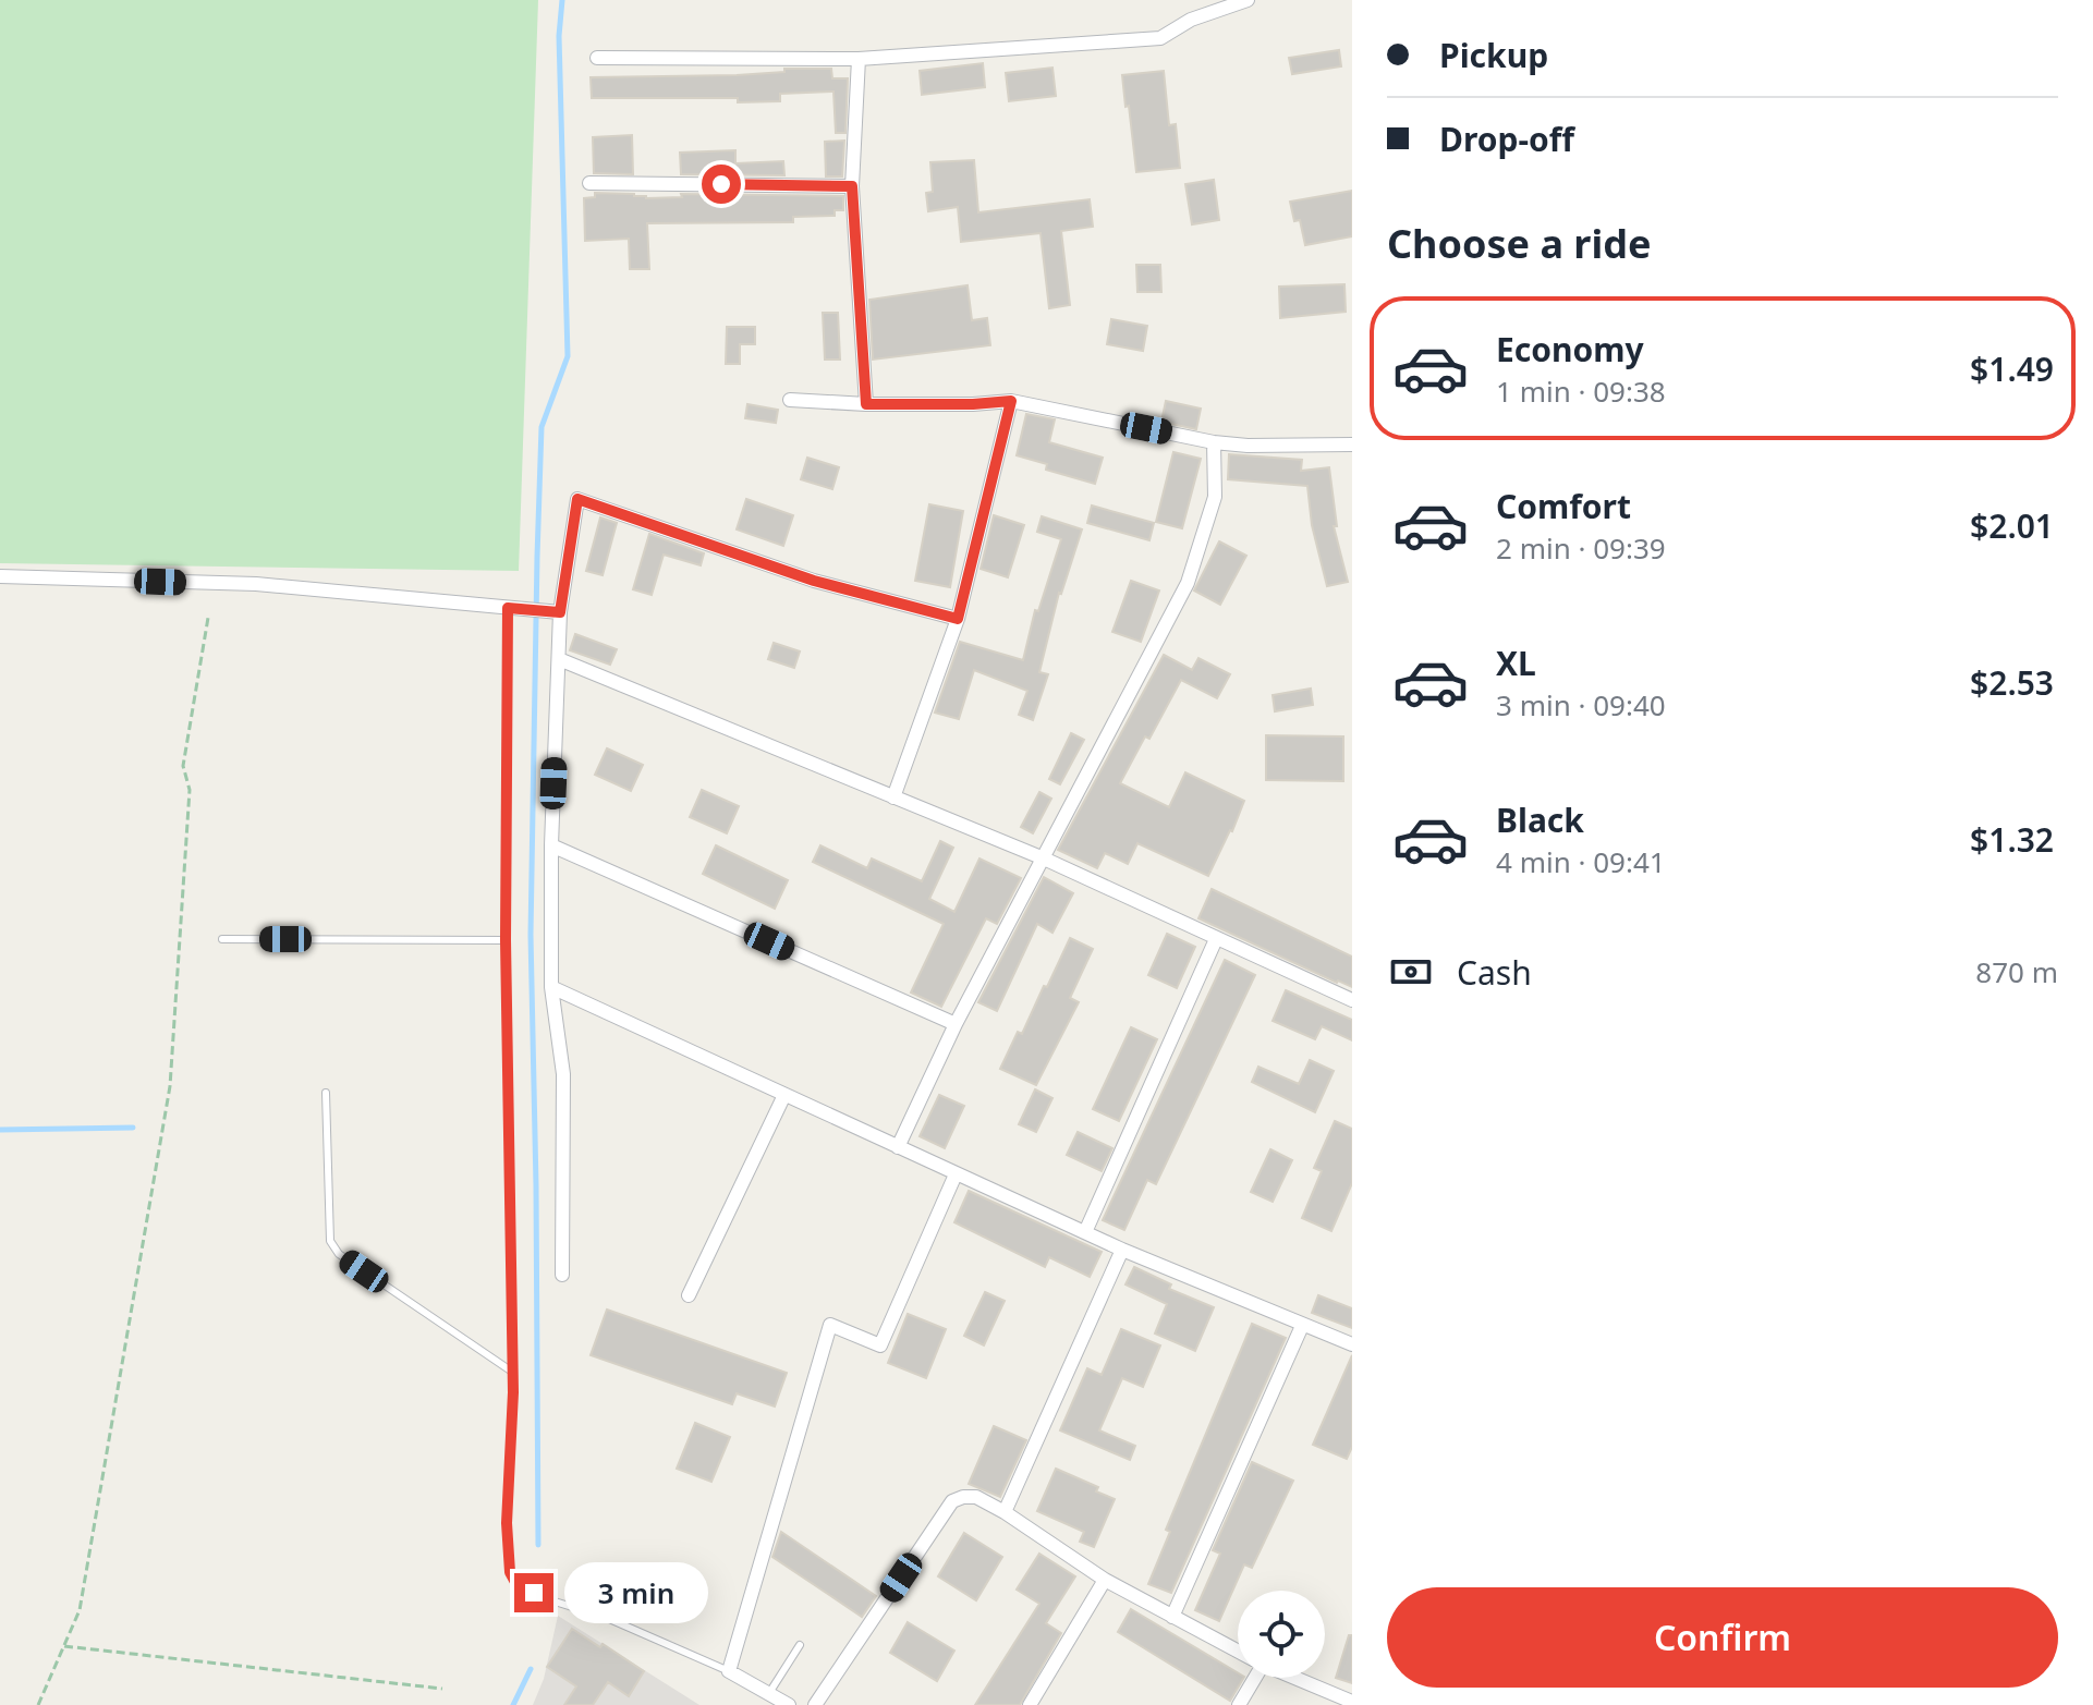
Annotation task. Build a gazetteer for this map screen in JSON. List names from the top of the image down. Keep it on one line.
{"page":{"banner":["Pickup","Drop-off"],"heading":"Choose a ride","list":[{"name":"Economy","note":"1 min · 09:38","value":"$1.49"},{"name":"Comfort","note":"2 min · 09:39","value":"$2.01"},{"name":"XL","note":"3 min · 09:40","value":"$2.53"},{"name":"Black","note":"4 min · 09:41","value":"$1.32"}],"pay":["Cash","870 m"],"bubble":"3 min","buttons":"Confirm"}}
